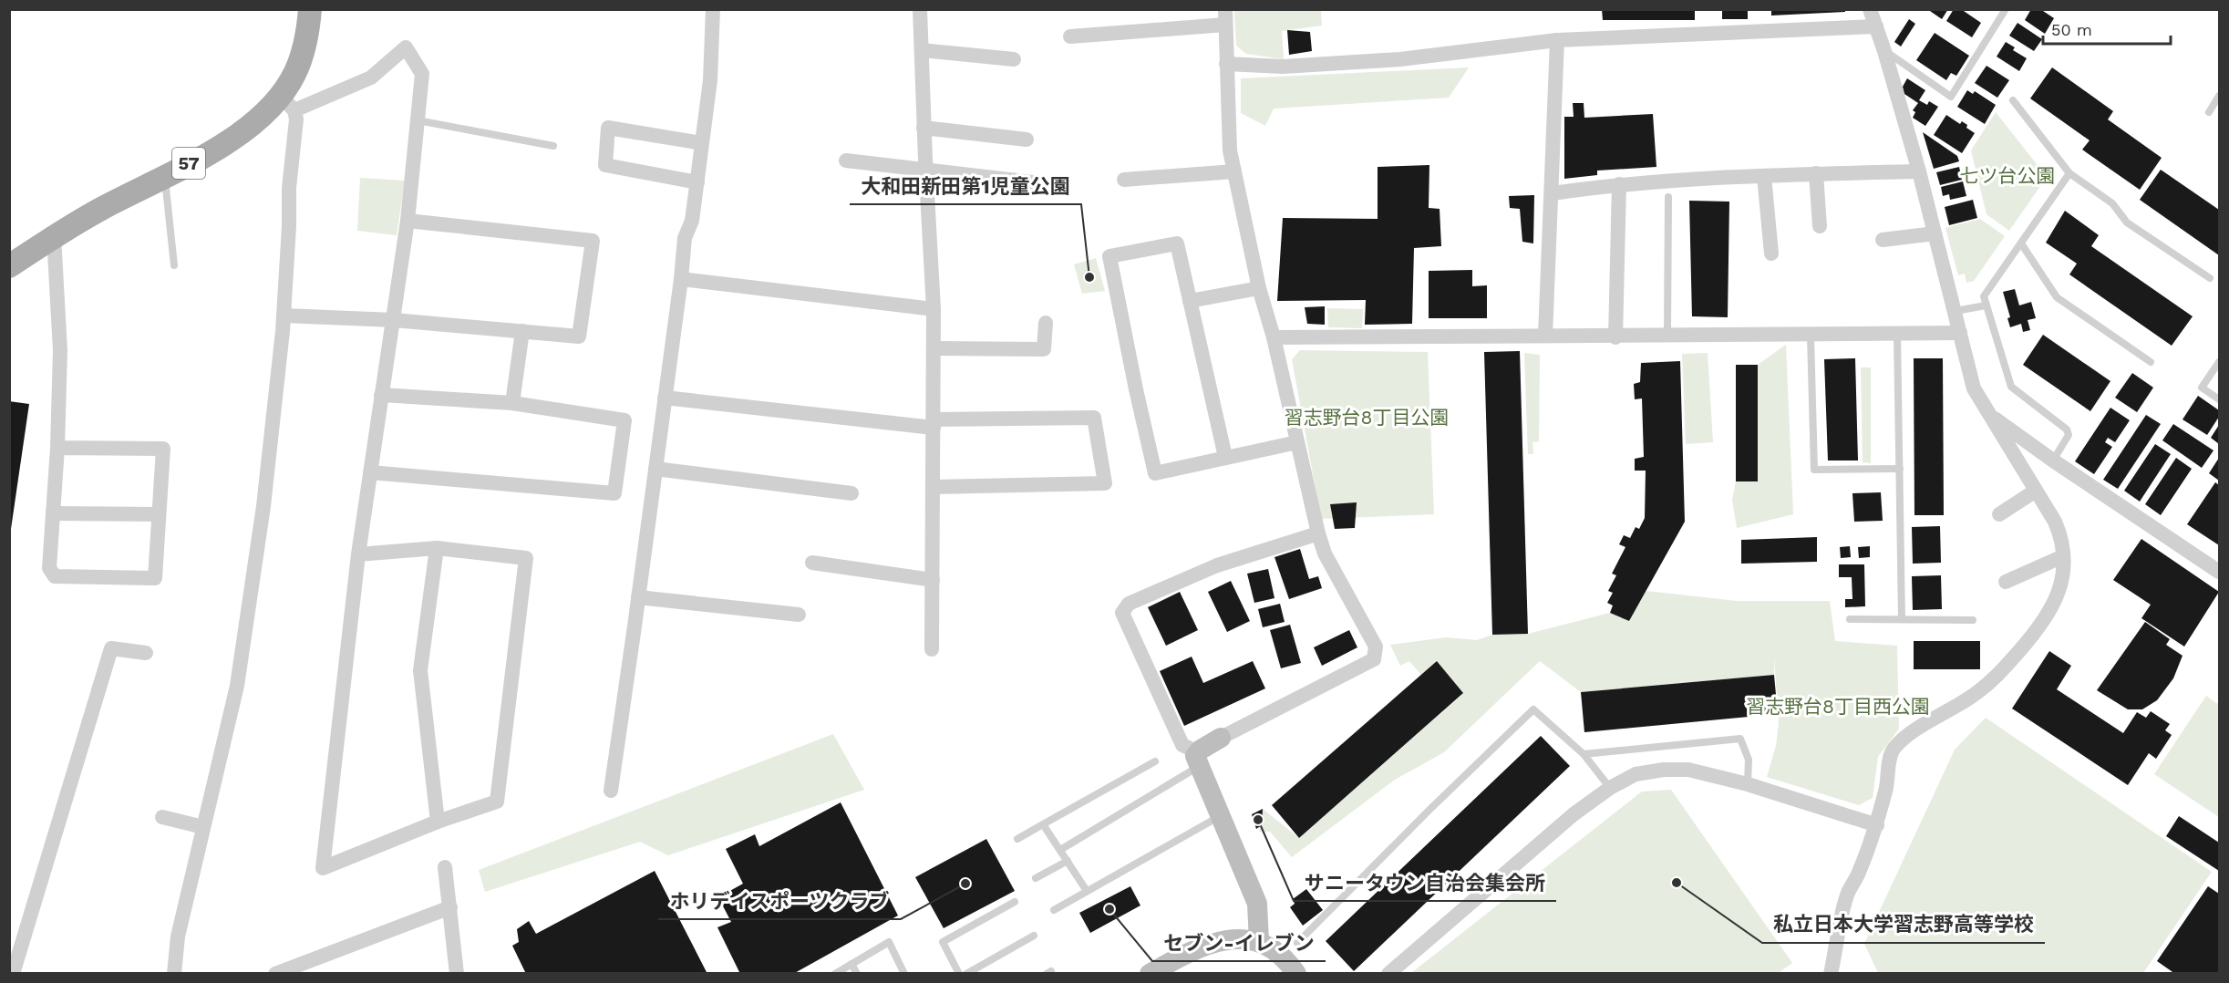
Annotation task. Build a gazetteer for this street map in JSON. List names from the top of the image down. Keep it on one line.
{"streets":{"main road":["57"]},"parks":["七ツ台公園","習志野台8丁目公園","習志野台8丁目西公園"],"places":["大和田新田第1児童公園","サニータウン自治会集会所","私立日本大学習志野高等学校","ホリデイスポーツクラブ","セブン-イレブン"],"scale_bar":"50 m"}
